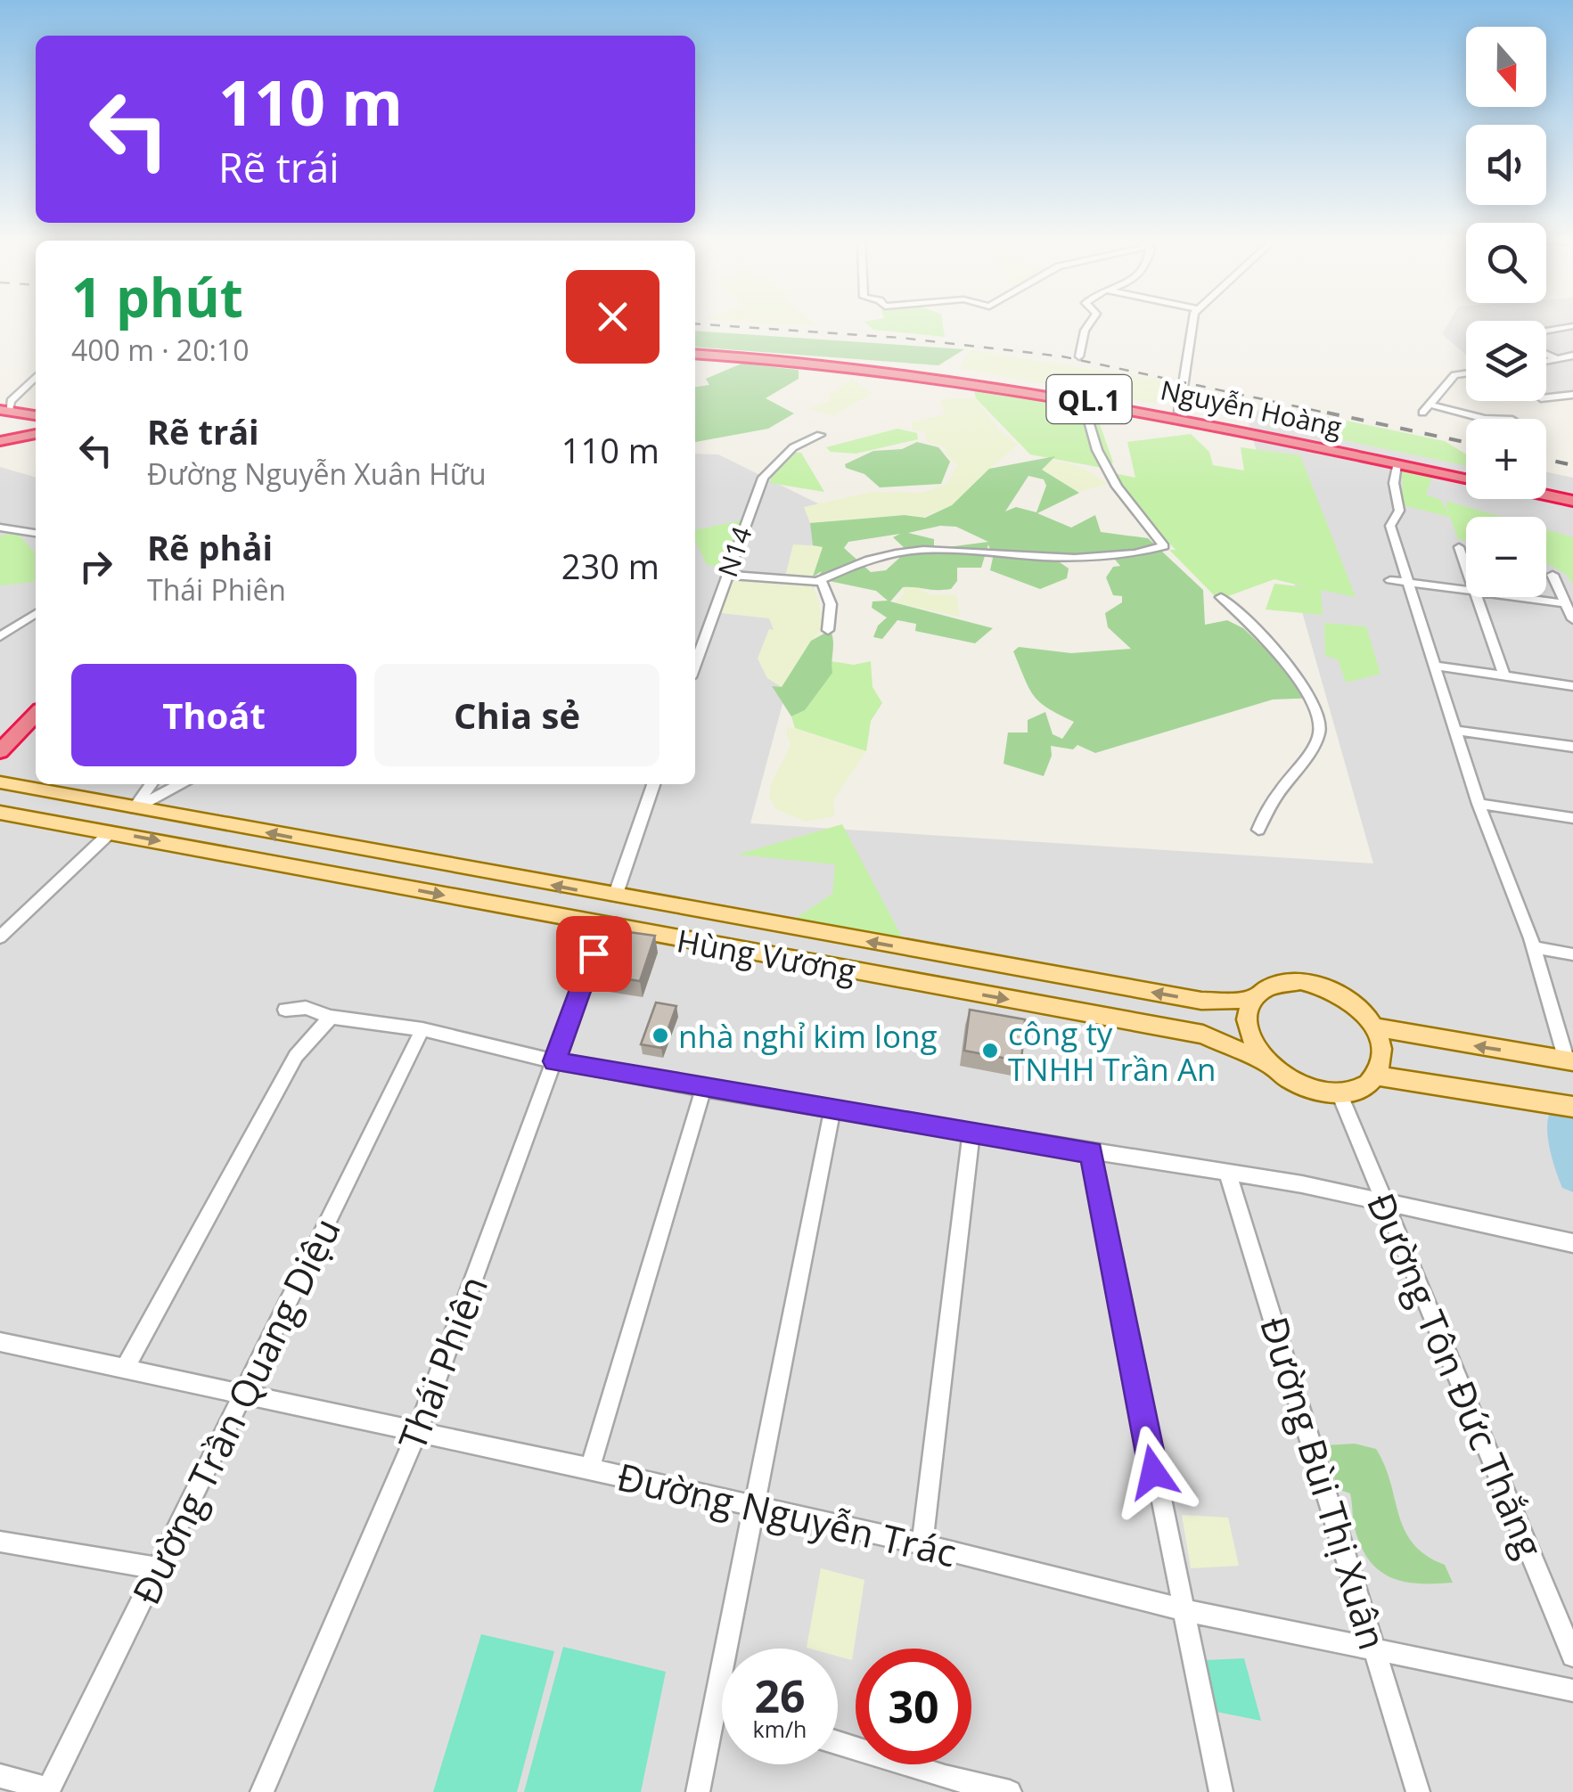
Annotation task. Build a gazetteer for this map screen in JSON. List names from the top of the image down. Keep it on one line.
{"streets":{"highway":["QL.1","Nguyễn Hoàng"],"main road":["Hùng Vương"],"street":["N14","Thái Phiên","Đường Tôn Đức Thắng","Đường Trần Quang Diệu","Đường Bùi Thị Xuân","Đường Nguyễn Trác"]},"crossings":[["Hùng Vương","Thái Phiên"],["Hùng Vương","Đường Tôn Đức Thắng"],["Thái Phiên","Đường Nguyễn Trác"],["Đường Trần Quang Diệu","Đường Nguyễn Trác"],["Đường Bùi Thị Xuân","Đường Nguyễn Trác"]],"places":["nhà nghỉ kim long","công ty TNHH Trần An"],"north":"bottom","page":{"map_buttons":["+","−"],"turn":["110 m","Rẽ trái"],"heading":["1 phút","400 m · 20:10"],"list":[{"name":"Rẽ trái","note":"Đường Nguyễn Xuân Hữu","value":"110 m"},{"name":"Rẽ phải","note":"Thái Phiên","value":"230 m"}],"buttons":["Thoát","Chia sẻ"],"speed":"26 km/h","limit":"30"}}
